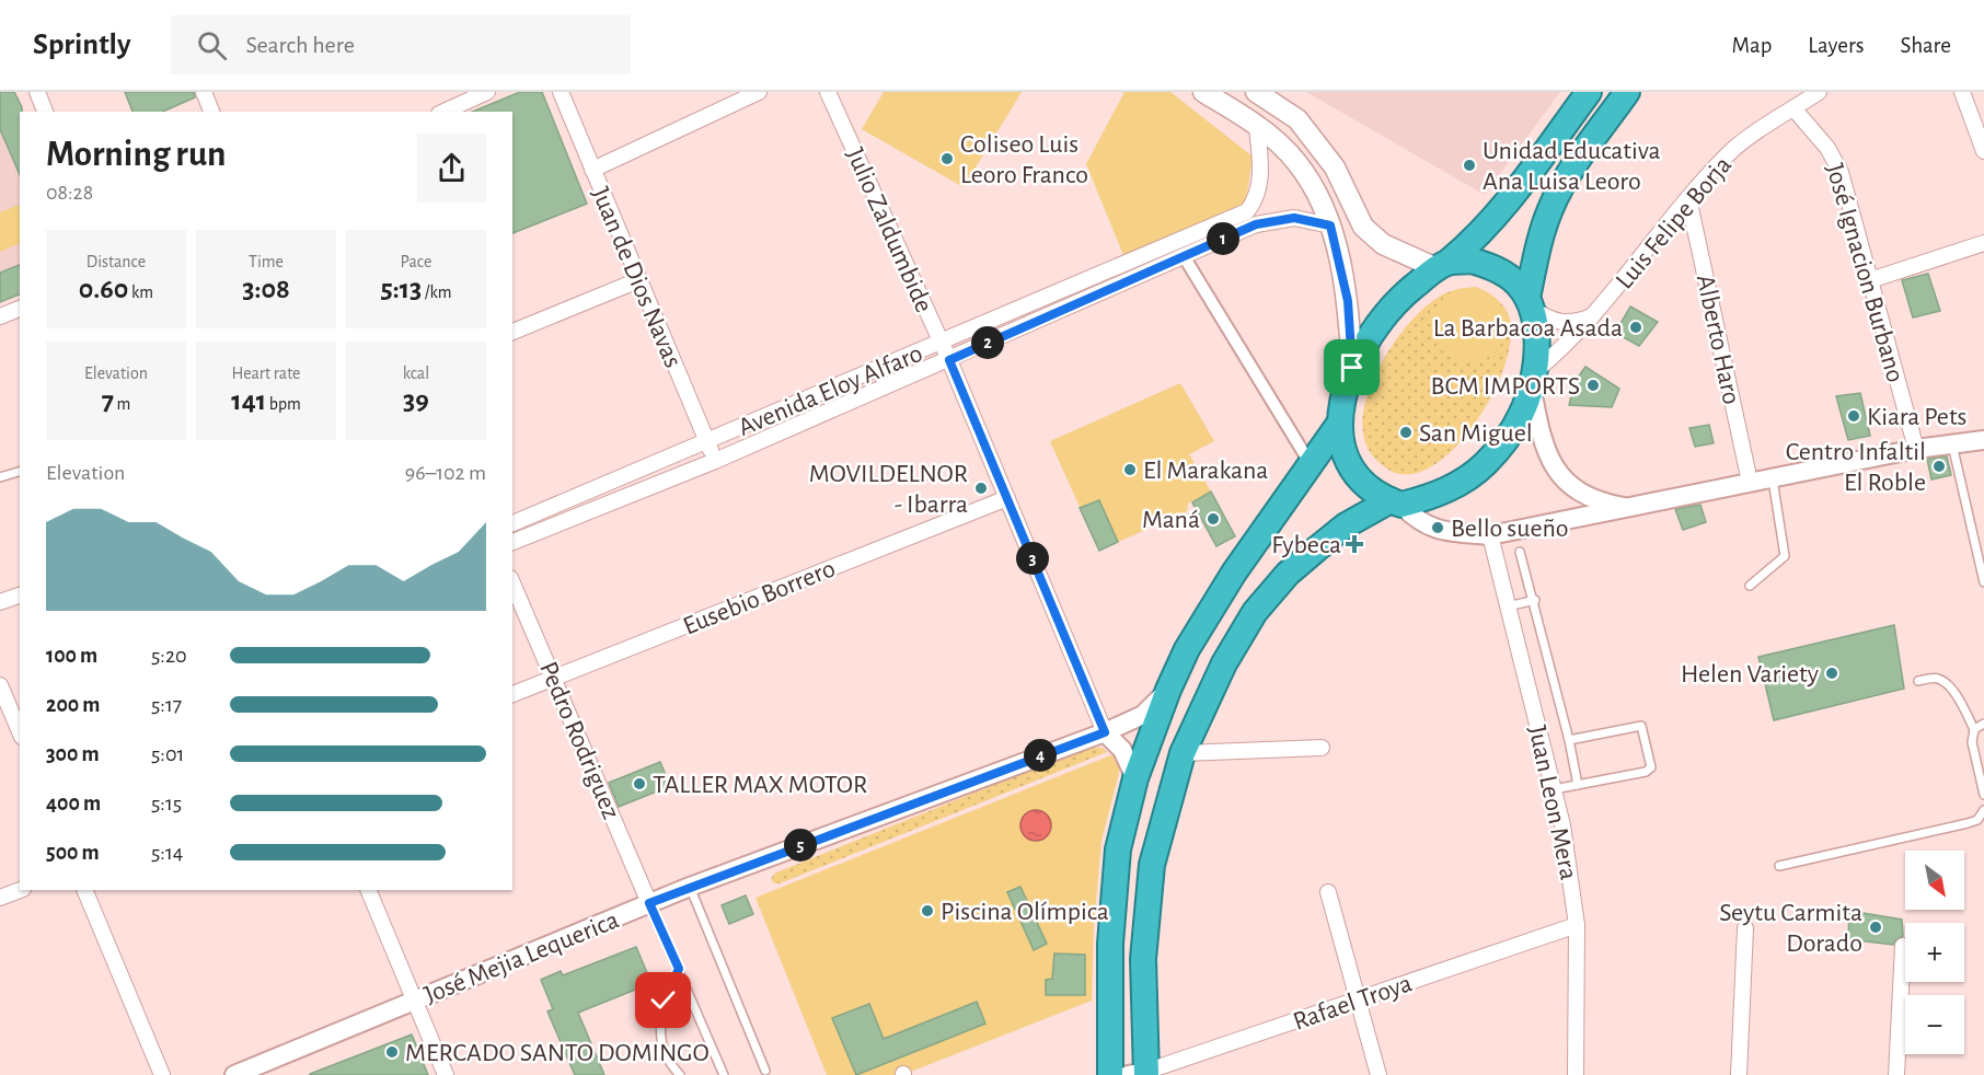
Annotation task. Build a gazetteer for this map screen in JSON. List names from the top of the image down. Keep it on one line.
{"streets":{"street":["Luis Felipe Borja","Julio Zaldumbide","José Ignacion Burbano","Juan de Dios Navas","Alberto Haro","Avenida Eloy Alfaro","Eusebio Borrero","Pedro Rodriguez","Juan Leon Mera","José Mejia Lequerica","Rafael Troya"]},"crossings":[["Luis Felipe Borja","José Ignacion Burbano"],["Luis Felipe Borja","Alberto Haro"],["Julio Zaldumbide","Avenida Eloy Alfaro"],["Julio Zaldumbide","Eusebio Borrero"],["Julio Zaldumbide","José Mejia Lequerica"],["Juan de Dios Navas","Avenida Eloy Alfaro"],["Eusebio Borrero","Pedro Rodriguez"],["Pedro Rodriguez","José Mejia Lequerica"],["Juan Leon Mera","Rafael Troya"]],"places":{"other":["Coliseo Luis Leoro Franco","Unidad Educativa Ana Luisa Leoro","La Barbacoa Asada","BCM IMPORTS","Kiara Pets","San Miguel","Centro Infaltil El Roble","El Marakana","MOVILDELNOR - Ibarra","Maná","Bello sueño","Helen Variety","TALLER MAX MOTOR","Piscina Olímpica","Seytu Carmita Dorado","MERCADO SANTO DOMINGO"],"health":["Fybeca"]},"north":"bottom right","page":{"header":"Sprintly","search":"Search here","nav":["Map","Layers","Share"],"heading":["Morning run","08:28"],"pins":["1","2","3","4","5"],"stats":[["Distance","0.60 km"],["Time","3:08"],["Pace","5:13 /km"],["Elevation","7 m"],["Heart rate","141 bpm"],["kcal","39"]],"chart":["Elevation","96–102 m"],"list":[{"name":"100 m","note":"5:20"},{"name":"200 m","note":"5:17"},{"name":"300 m","note":"5:01"},{"name":"400 m","note":"5:15"},{"name":"500 m","note":"5:14"}],"map_buttons":["+","−"]}}
